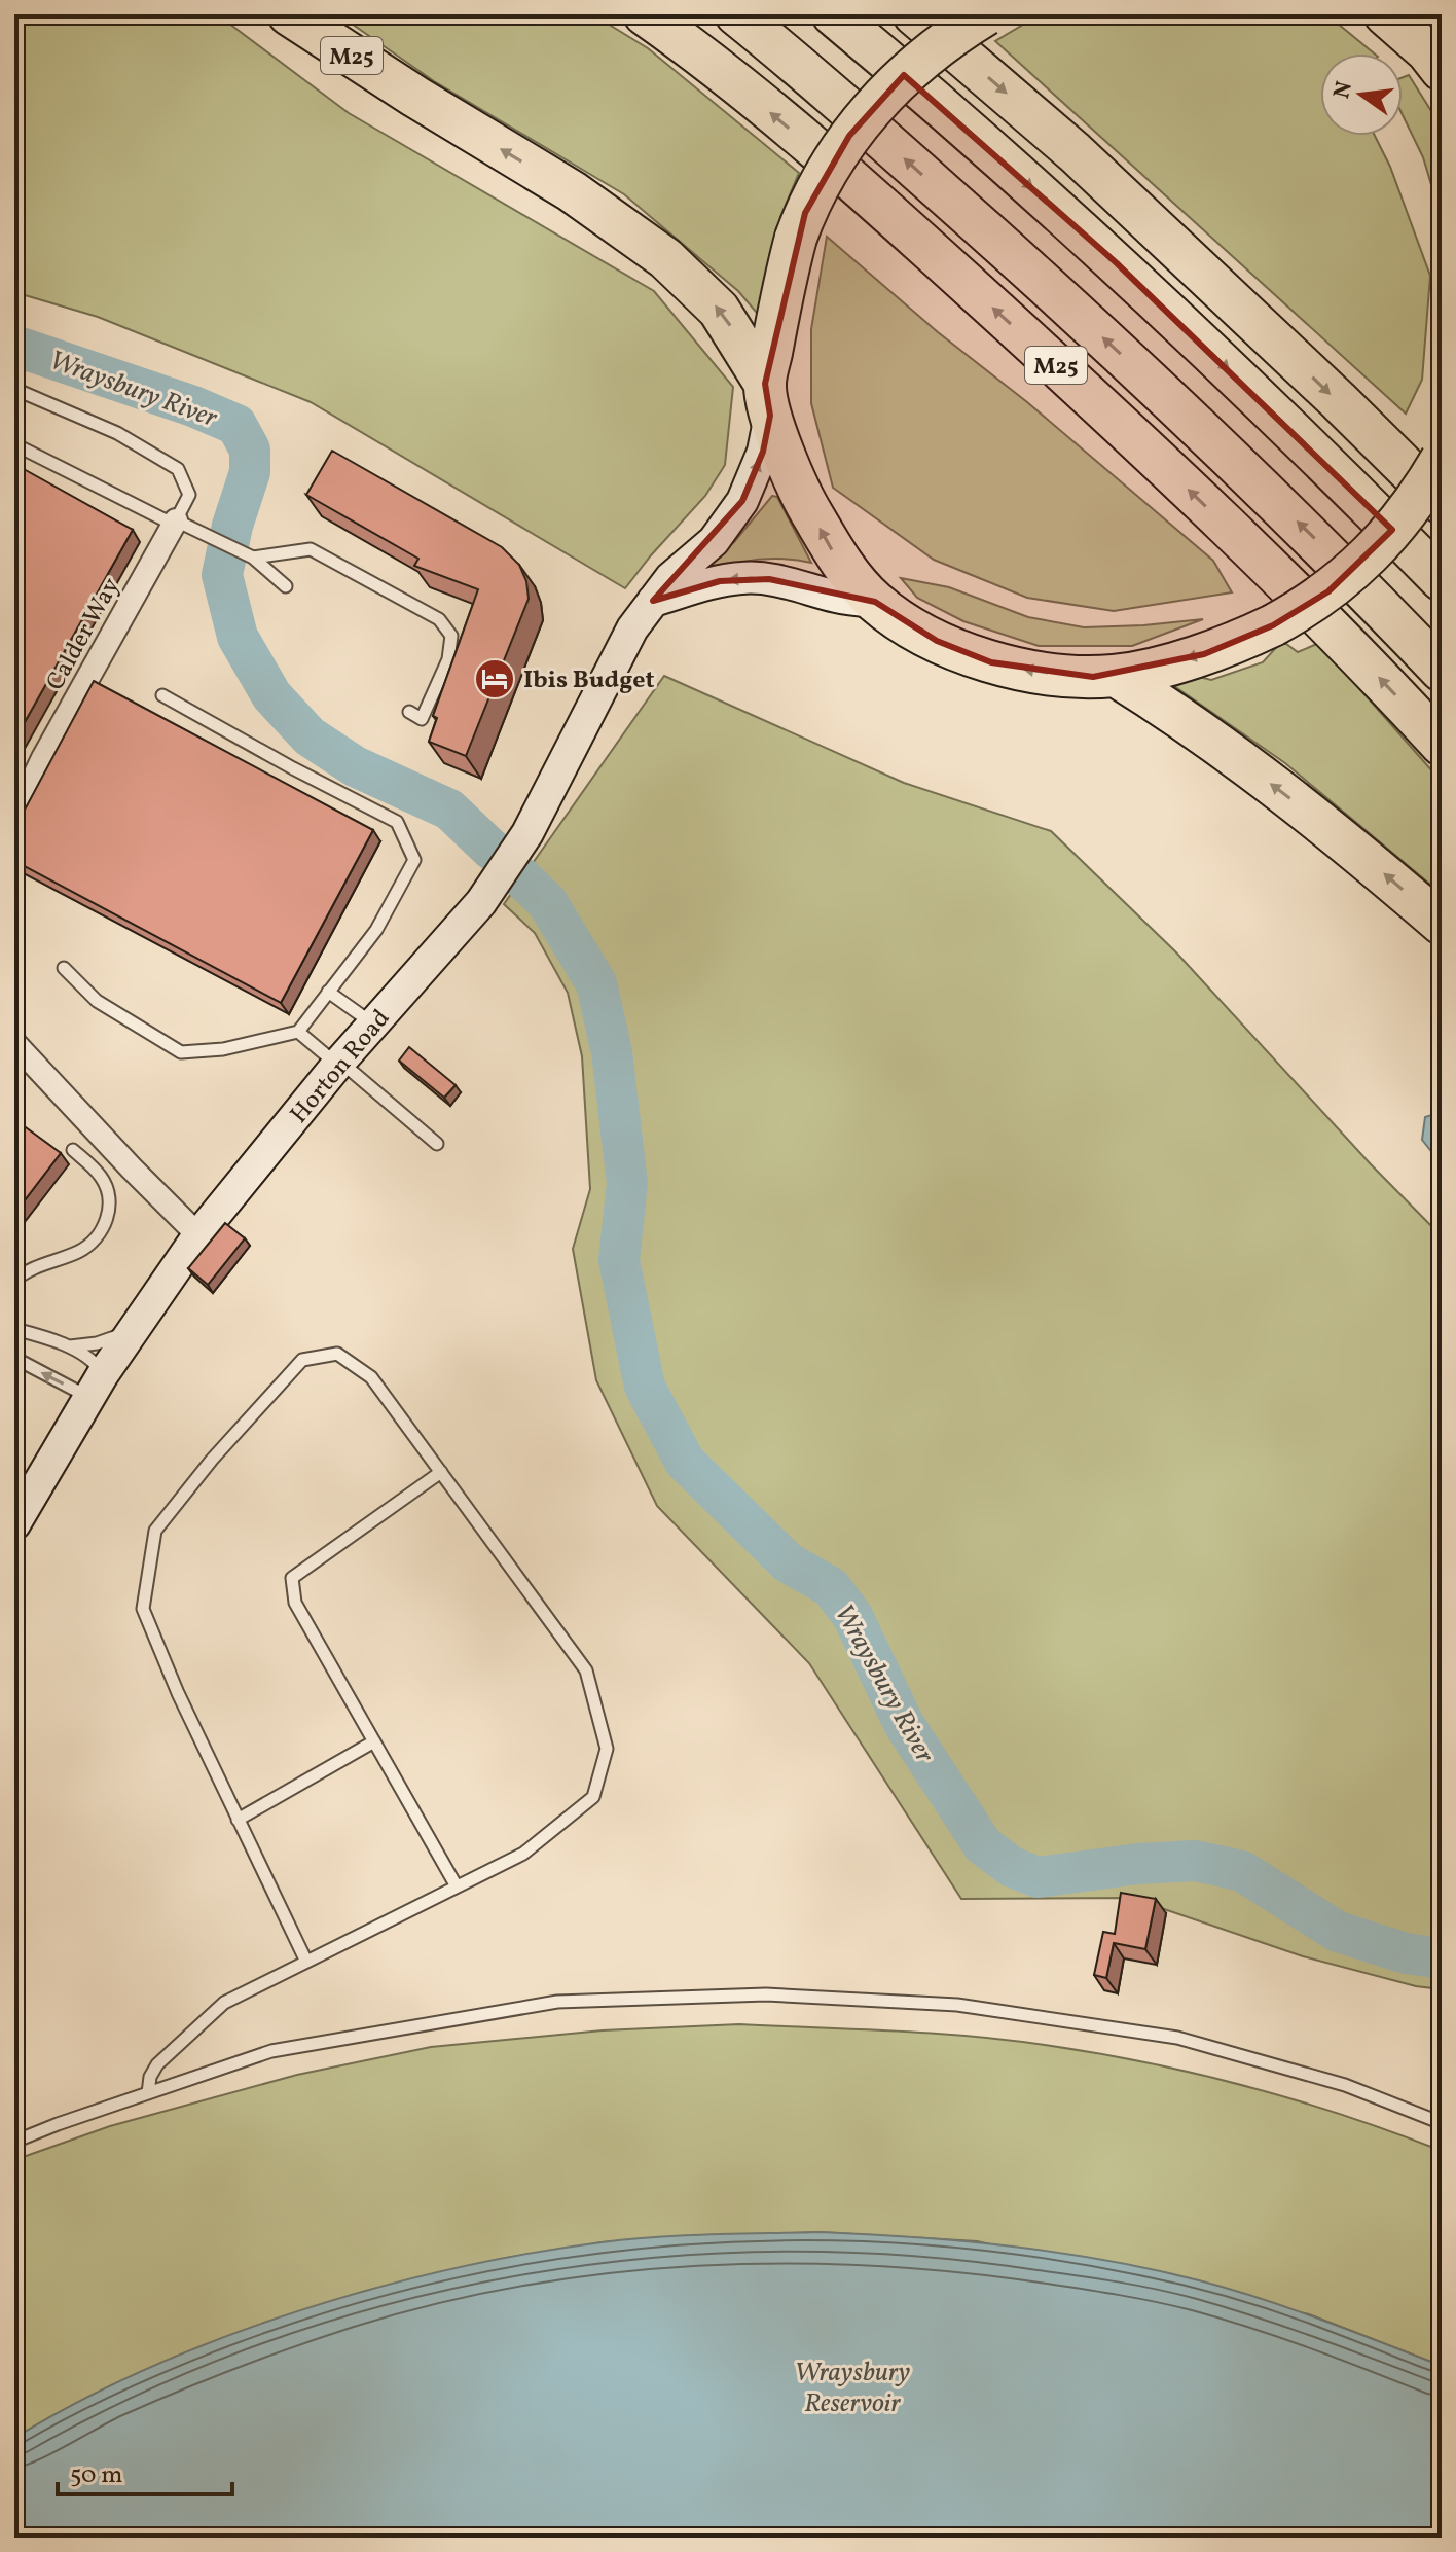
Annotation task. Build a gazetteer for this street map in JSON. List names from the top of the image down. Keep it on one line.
{"streets":{"highway":["M25"],"street":["Calder Way","Horton Road"]},"crossings":[["M25","Horton Road"]],"water":["Wraysbury River","Wraysbury Reservoir"],"places":{"hotel":["Ibis Budget"]},"scale_bar":"50 m","north":"left"}
